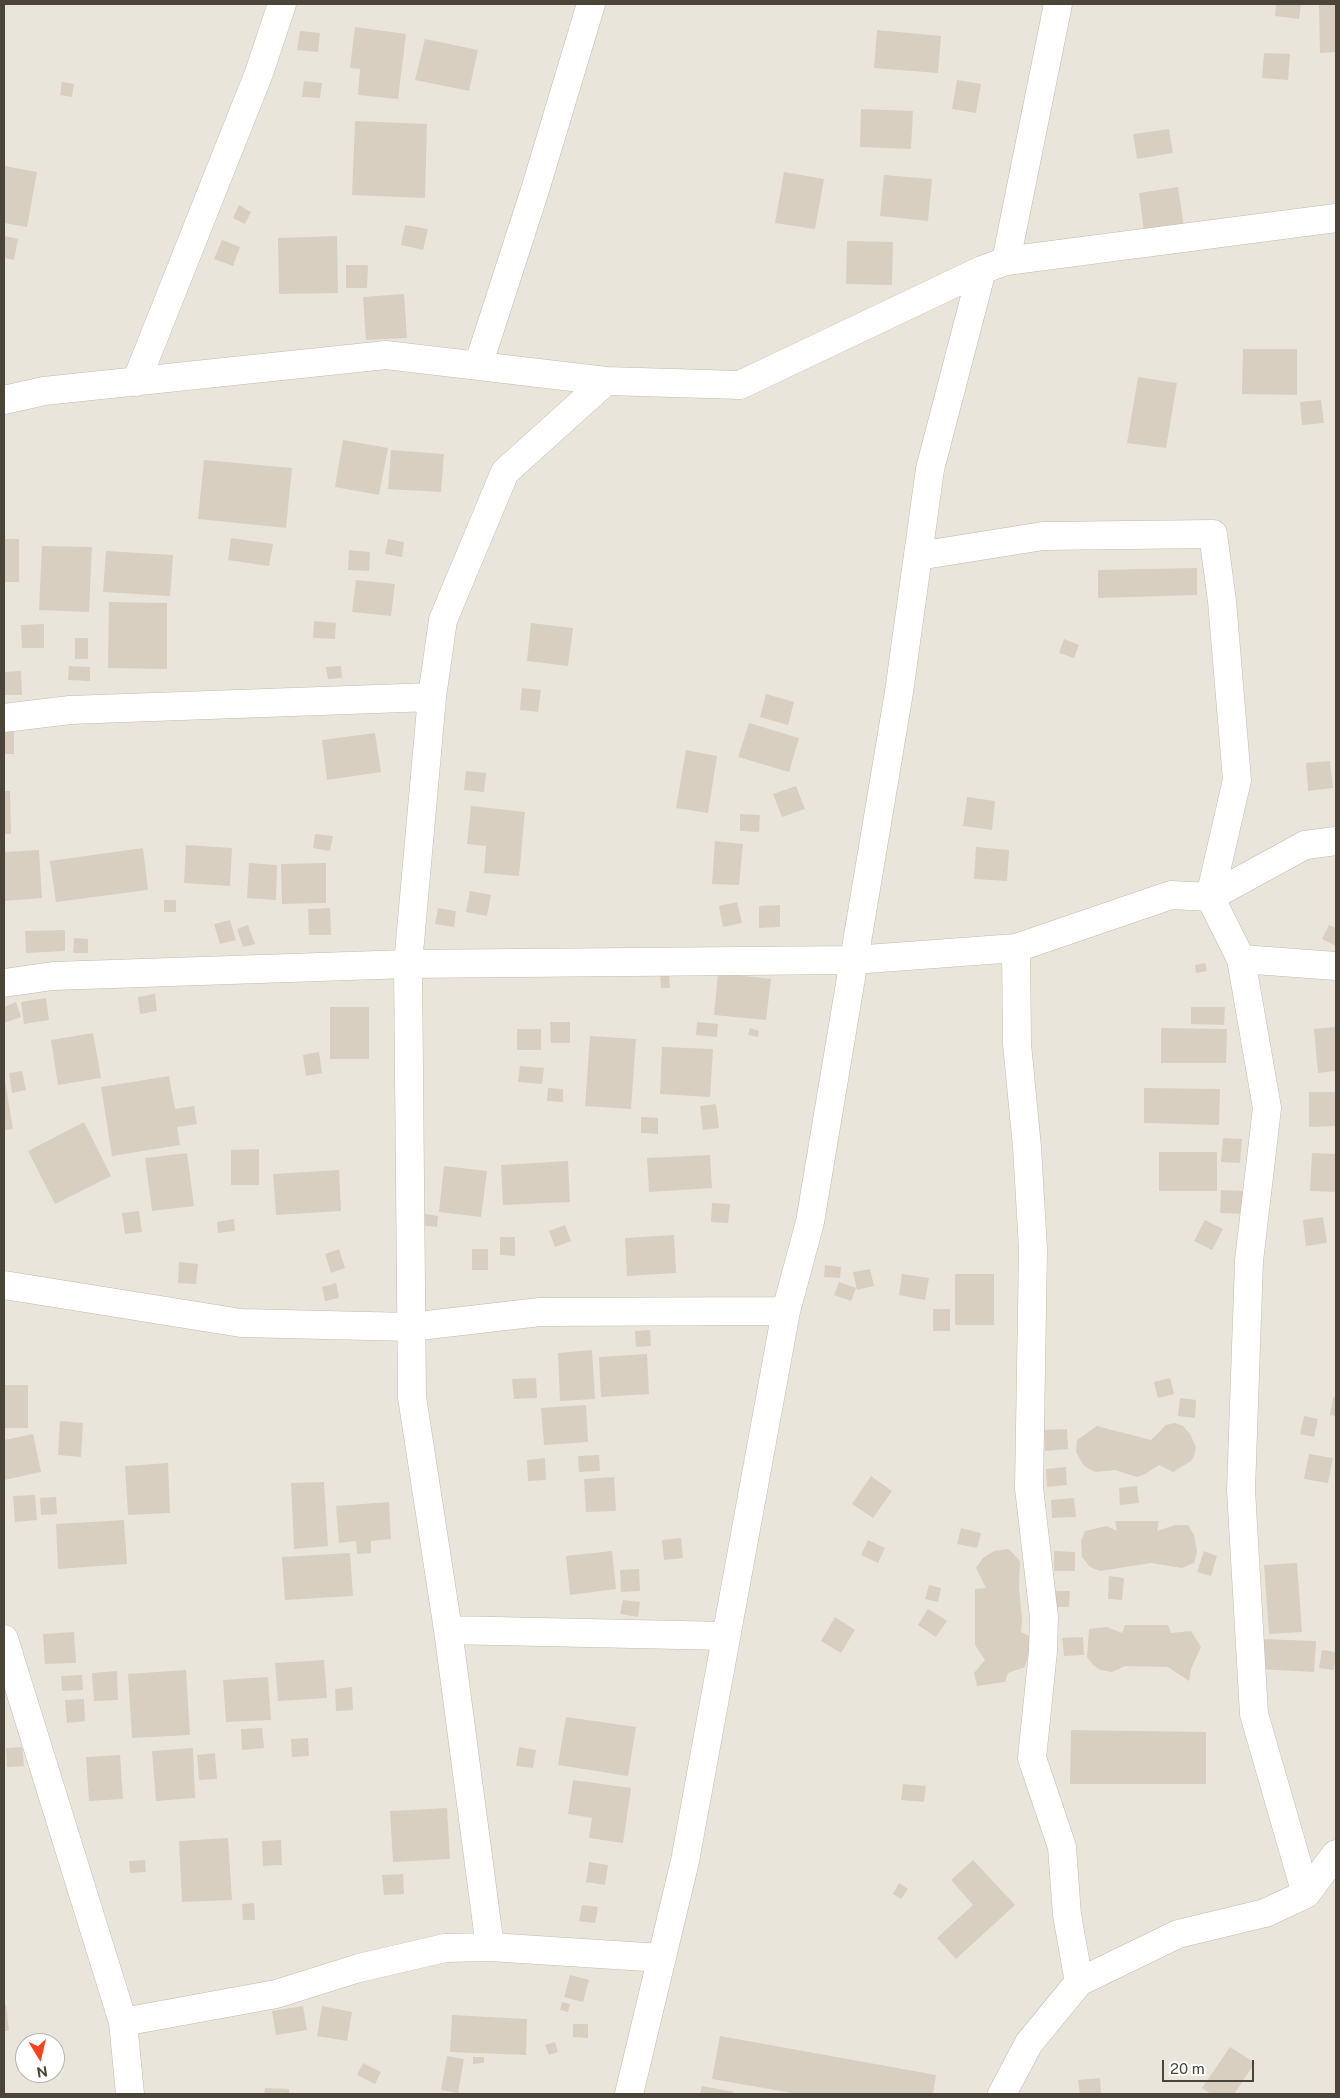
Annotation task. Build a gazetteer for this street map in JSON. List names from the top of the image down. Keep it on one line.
{"scale_bar":"20 m","north":"bottom"}
